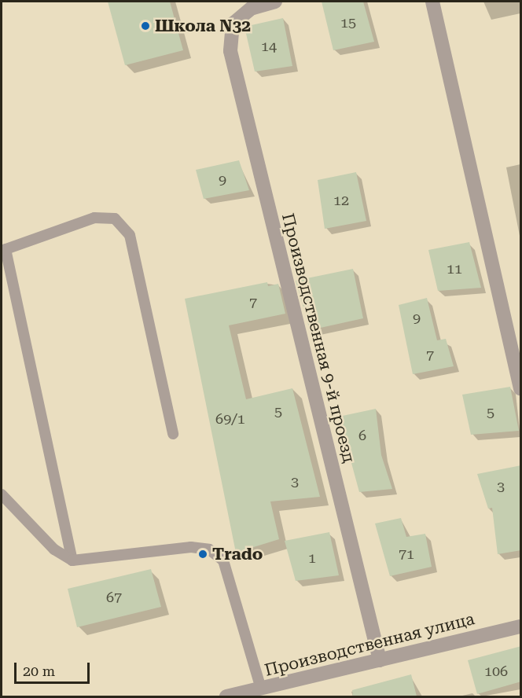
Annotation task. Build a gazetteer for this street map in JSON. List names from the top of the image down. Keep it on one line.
{"streets":{"street":["Производственная 9-й проезд","Производственная улица"]},"crossings":[["Производственная 9-й проезд","Производственная улица"]],"places":["Школа N32","Trado"],"house_numbers":["15","14","9","12","11","7","9","7","5","5","69/1","6","3","3","71","1","67","106"],"scale_bar":"20 m"}
